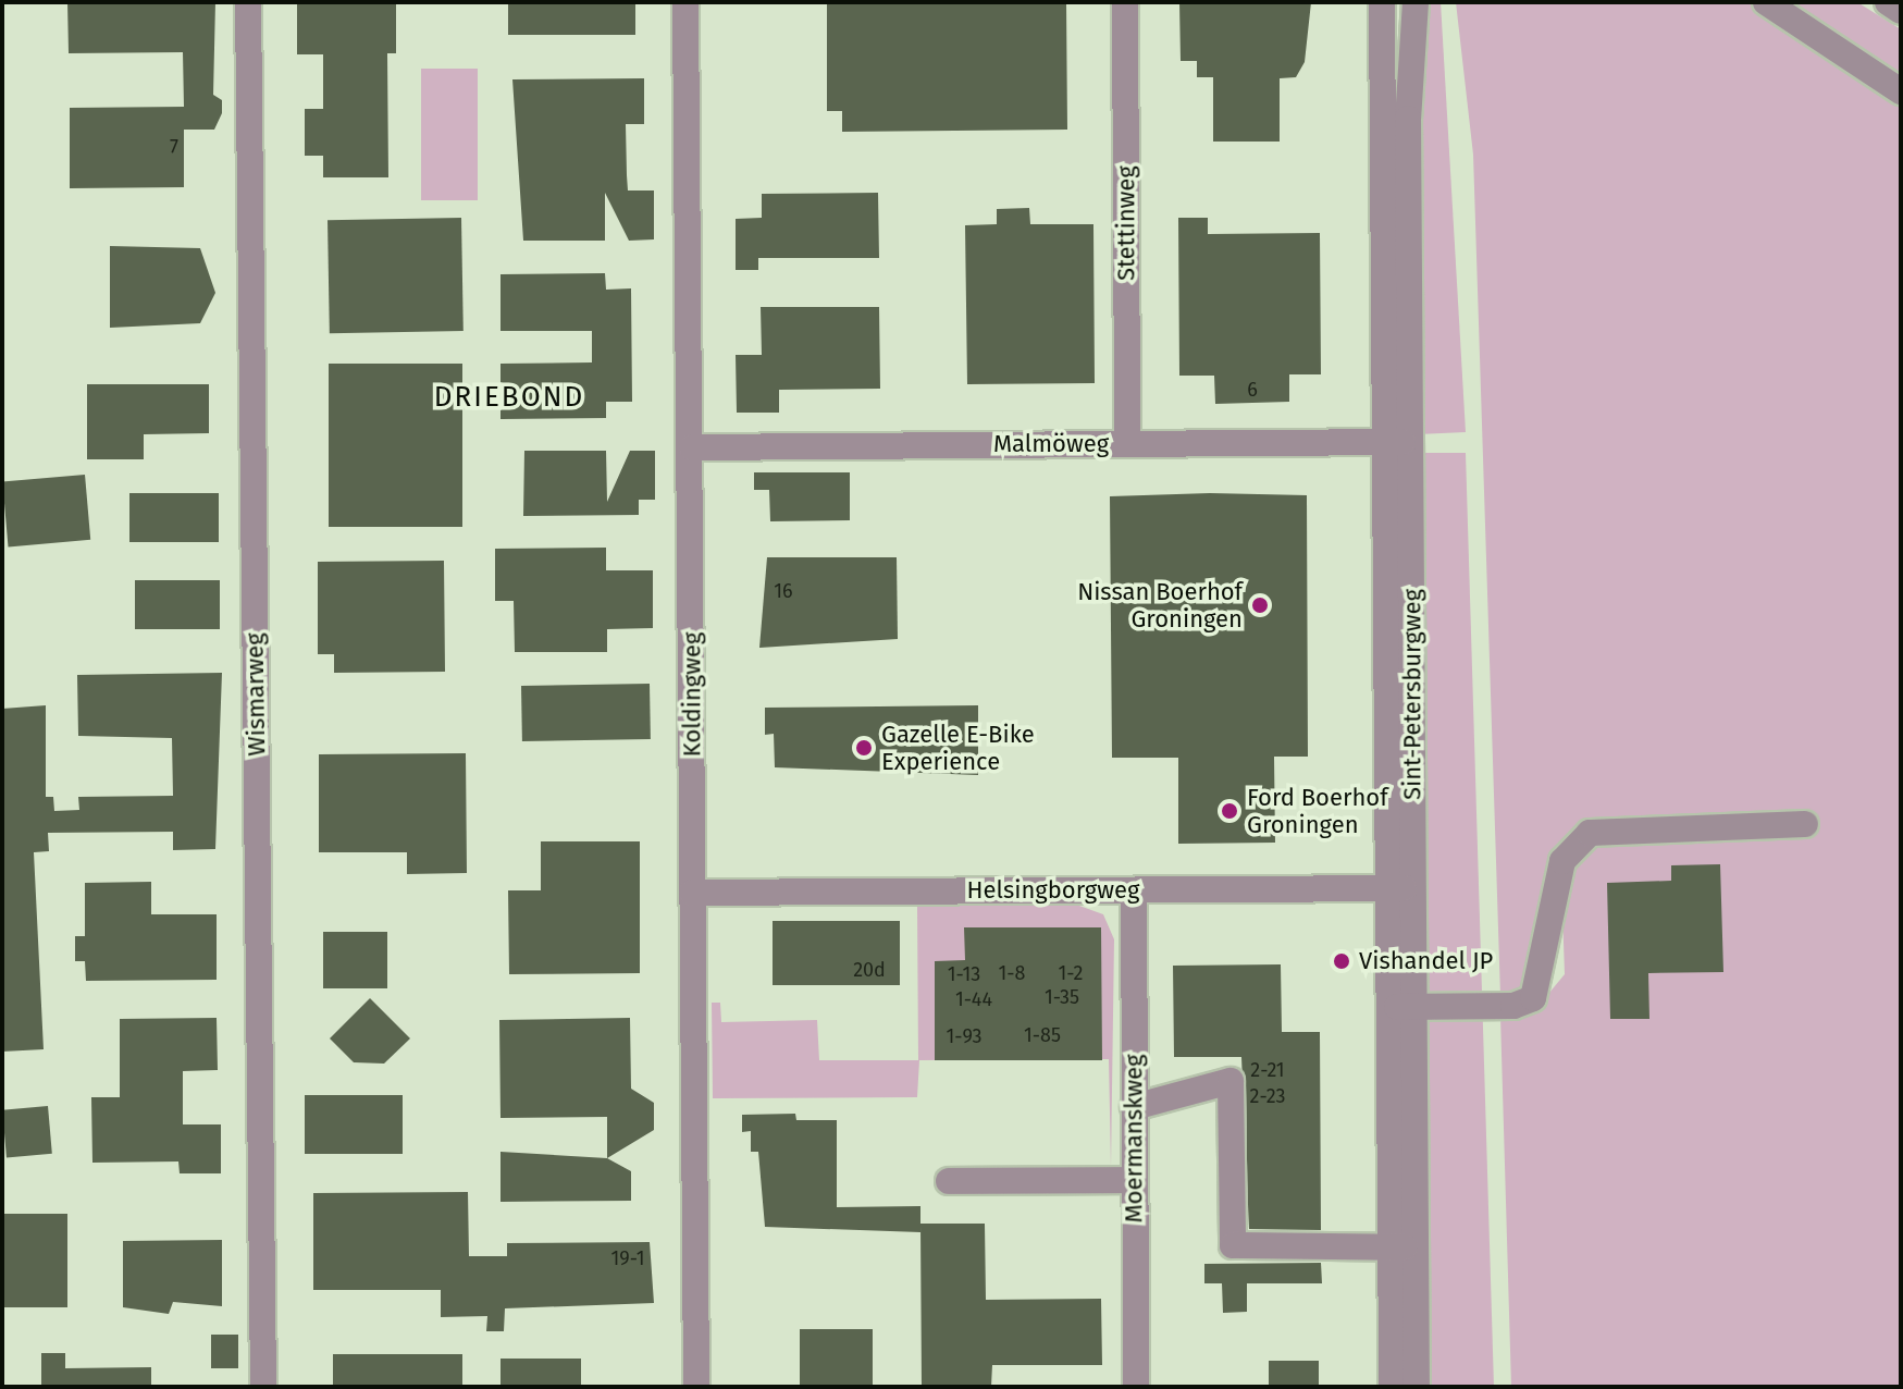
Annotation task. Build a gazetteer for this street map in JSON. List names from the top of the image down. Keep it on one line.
{"streets":{"street":["Stettinweg","Malmöweg","Wismarweg","Koldingweg","Sint-Petersburgweg","Helsingborgweg","Moermanskweg"]},"crossings":[["Stettinweg","Malmöweg"],["Malmöweg","Koldingweg"],["Malmöweg","Sint-Petersburgweg"],["Koldingweg","Helsingborgweg"],["Sint-Petersburgweg","Helsingborgweg"],["Helsingborgweg","Moermanskweg"]],"districts":["DRIEBOND"],"places":["Nissan Boerhof Groningen","Gazelle E-Bike Experience","Ford Boerhof Groningen","Vishandel JP"],"house_numbers":["7","6","16","20d","1-8","1-2","1-13","1-35","1-44","1-85","1-93","2-21","2-23","19-1"]}
